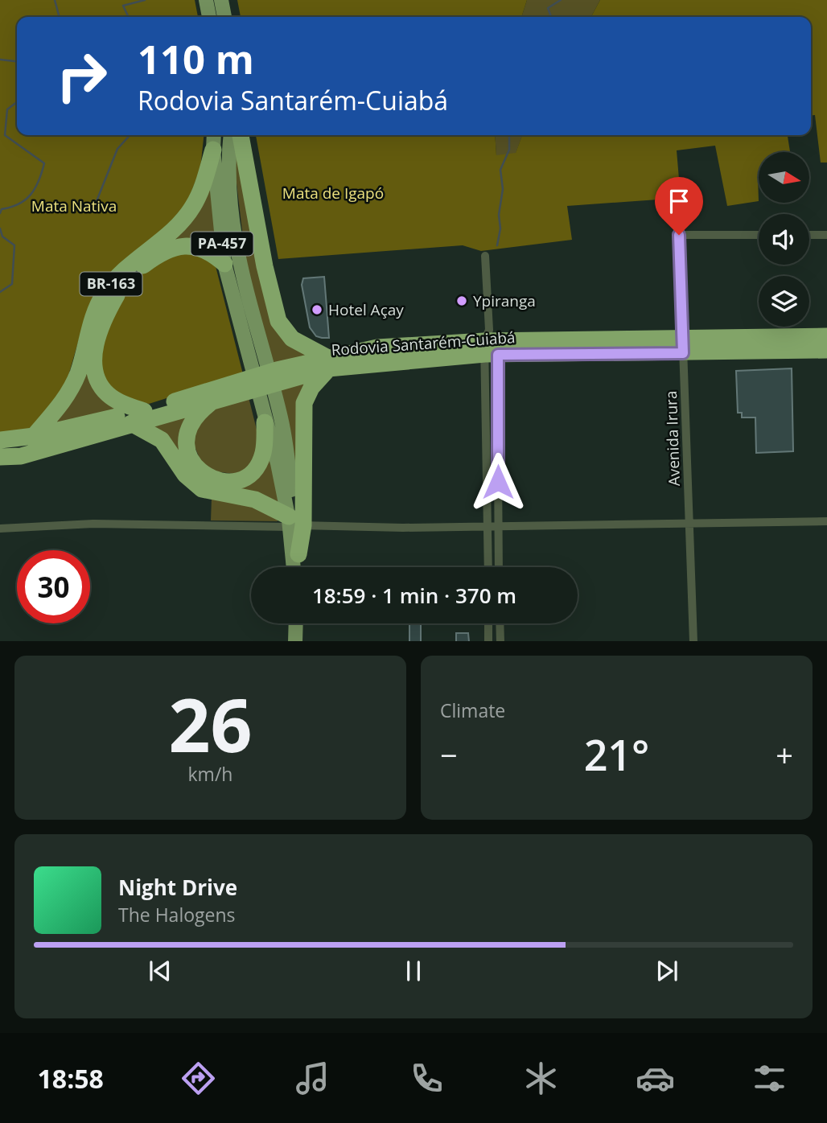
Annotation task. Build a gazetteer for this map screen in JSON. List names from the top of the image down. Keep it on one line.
{"streets":{"highway":["BR-163","Rodovia Santarém-Cuiabá"],"main road":["PA-457"],"street":["Avenida Irura"]},"crossings":[["PA-457","BR-163"],["BR-163","Rodovia Santarém-Cuiabá"],["Rodovia Santarém-Cuiabá","Avenida Irura"]],"parks":["Mata de Igapó","Mata Nativa"],"places":["Ypiranga","Hotel Açay"],"north":"right","page":{"turn":["110 m","Rodovia Santarém-Cuiabá"],"limit":"30","trip":"18:59 · 1 min · 370 m","tile":[["26","km/h"],"Climate"],"heat":["−","21°","+"],"song":["Night Drive","The Halogens"],"tabs":"18:58"}}
